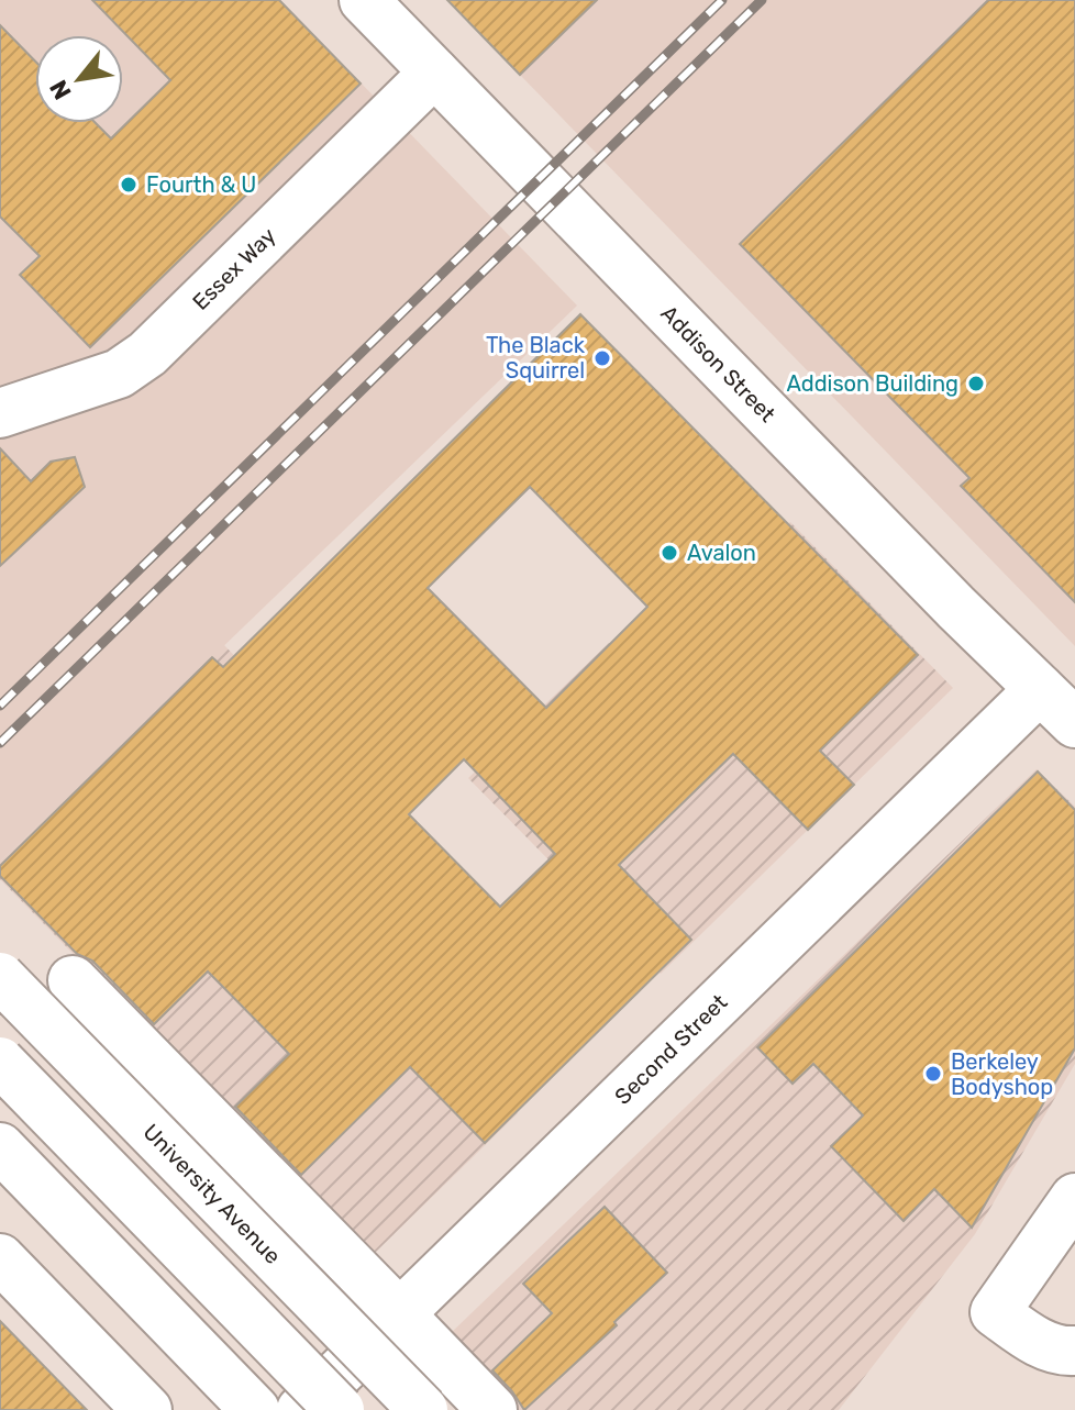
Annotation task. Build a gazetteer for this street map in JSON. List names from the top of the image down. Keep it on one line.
{"streets":{"main road":["Essex Way","Addison Street","Second Street","University Avenue"]},"crossings":[["Essex Way","Addison Street"],["Addison Street","Second Street"]],"places":["Fourth & U","The Black Squirrel","Addison Building","Avalon","Berkeley Bodyshop"],"north":"bottom left"}
